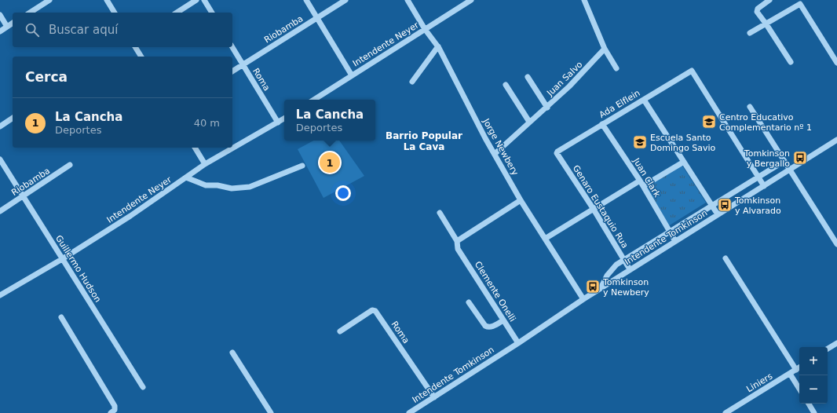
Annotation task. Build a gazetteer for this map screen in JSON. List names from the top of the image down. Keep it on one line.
{"streets":{"street":["Riobamba","Intendente Neyer","Juan Salvo","Roma","Ada Elflein","Jorge Newbery","Juan Clark","Genaro Eustaquio Rua","Intendente Tomkinson","Guillermo Hudson","Clemente Onelli","Liniers"]},"crossings":[["Riobamba","Roma"],["Riobamba","Guillermo Hudson"],["Intendente Neyer","Roma"],["Intendente Neyer","Jorge Newbery"],["Intendente Neyer","Guillermo Hudson"],["Juan Salvo","Jorge Newbery"],["Roma","Intendente Tomkinson"],["Ada Elflein","Juan Clark"],["Ada Elflein","Genaro Eustaquio Rua"],["Ada Elflein","Intendente Tomkinson"],["Jorge Newbery","Intendente Tomkinson"],["Juan Clark","Intendente Tomkinson"],["Genaro Eustaquio Rua","Intendente Tomkinson"],["Intendente Tomkinson","Clemente Onelli"]],"districts":["Barrio Popular La Cava"],"places":{"school or university":["Centro Educativo Complementario nº 1","Escuela Santo Domingo Savio"],"bus stop":["Tomkinson y Bergallo","Tomkinson y Alvarado","Tomkinson y Newbery"]},"page":{"search":"Buscar aquí","heading":"Cerca","list":[{"mark":"1","name":"La Cancha","note":"Deportes","value":"40 m"}],"popup":["La Cancha","Deportes"],"pins":"1","map_buttons":["+","−"]}}
